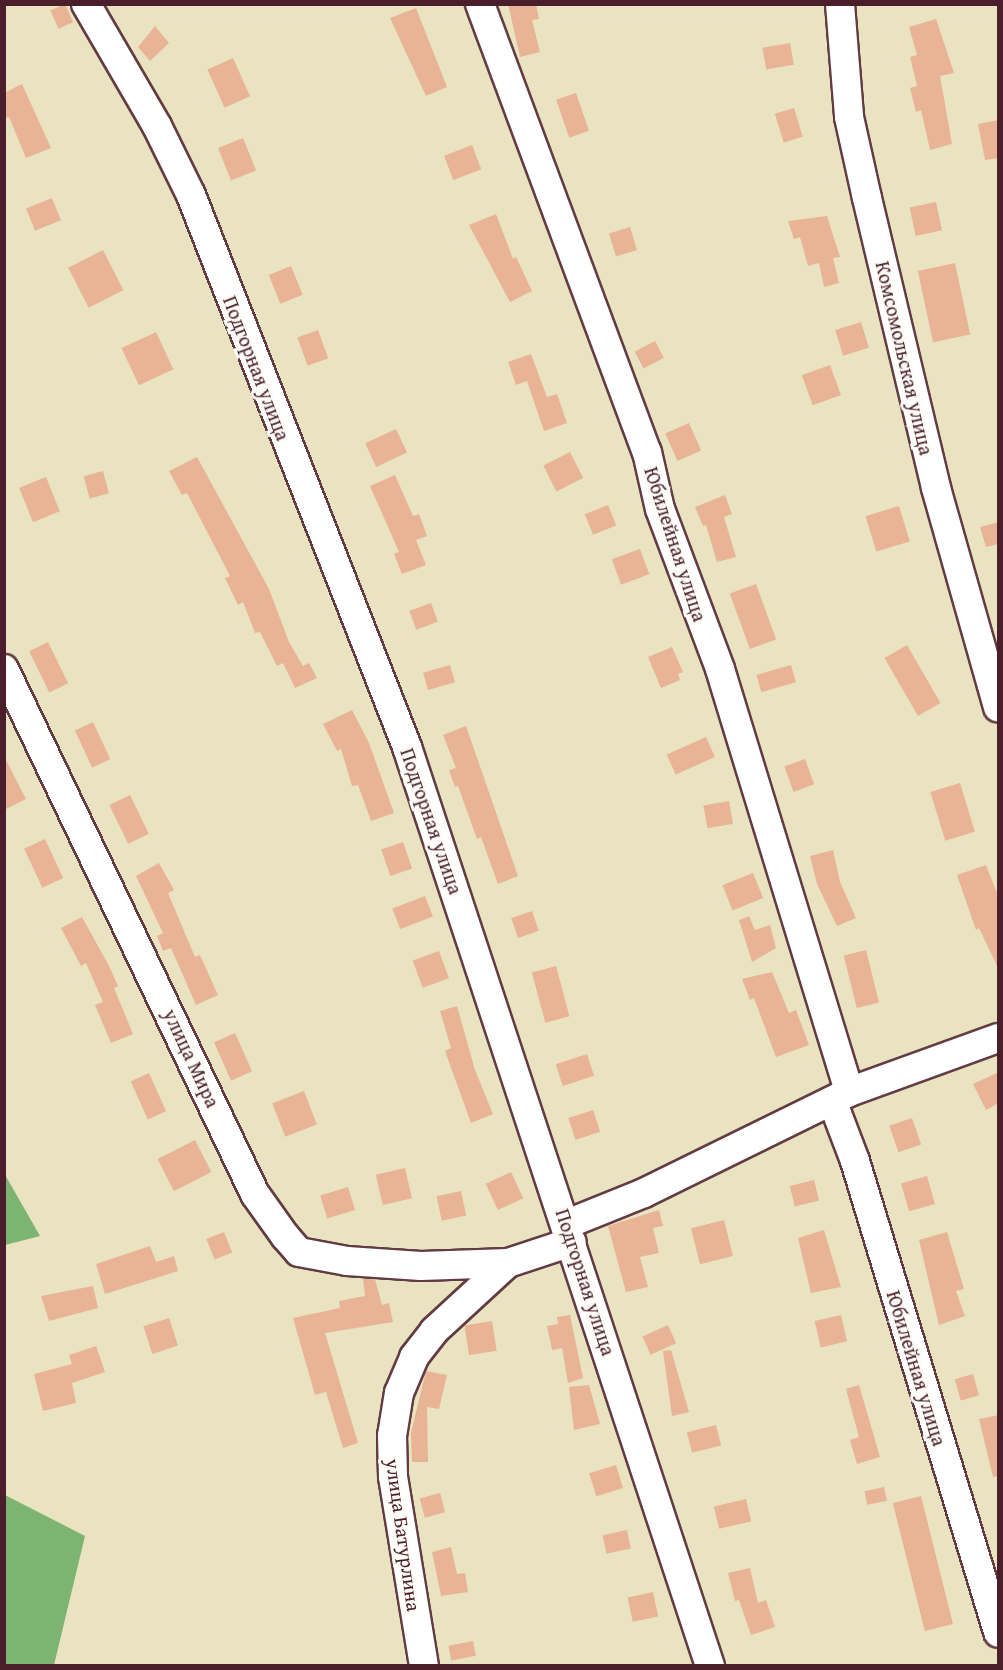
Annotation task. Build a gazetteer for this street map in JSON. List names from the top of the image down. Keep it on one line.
{"streets":{"street":["Комсомольская улица","Подгорная улица","Юбилейная улица","улица Мира","улица Батурлина"]},"crossings":[["Подгорная улица","улица Батурлина"],["Юбилейная улица","улица Батурлина"],["улица Мира","улица Батурлина"]]}
